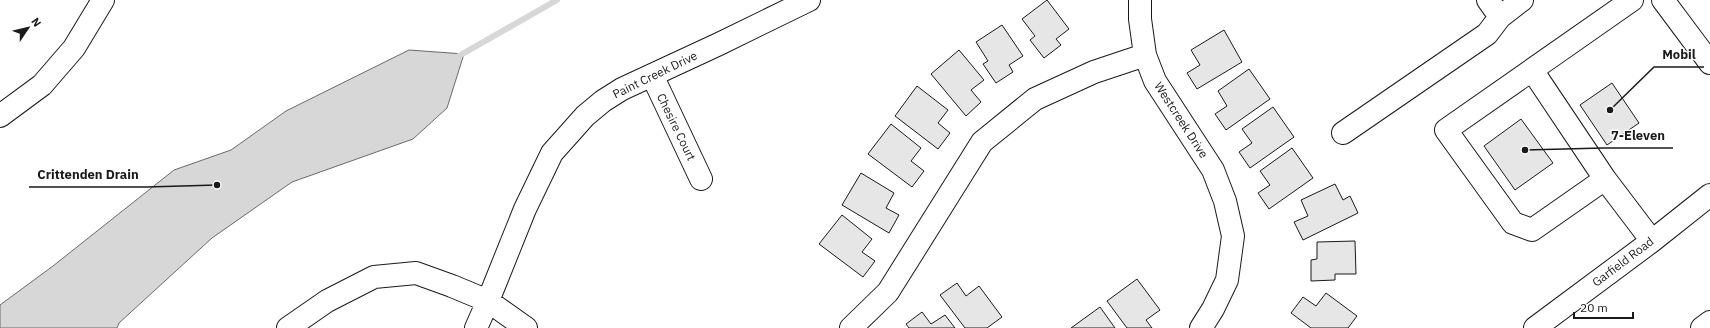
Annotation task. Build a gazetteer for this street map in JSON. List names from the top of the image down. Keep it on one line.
{"streets":{"street":["Paint Creek Drive","Westcreek Drive","Chesire Court","Garfield Road"]},"crossings":[["Paint Creek Drive","Chesire Court"]],"places":["Mobil","7-Eleven","Crittenden Drain"],"scale_bar":"20 m","north":"top right"}
